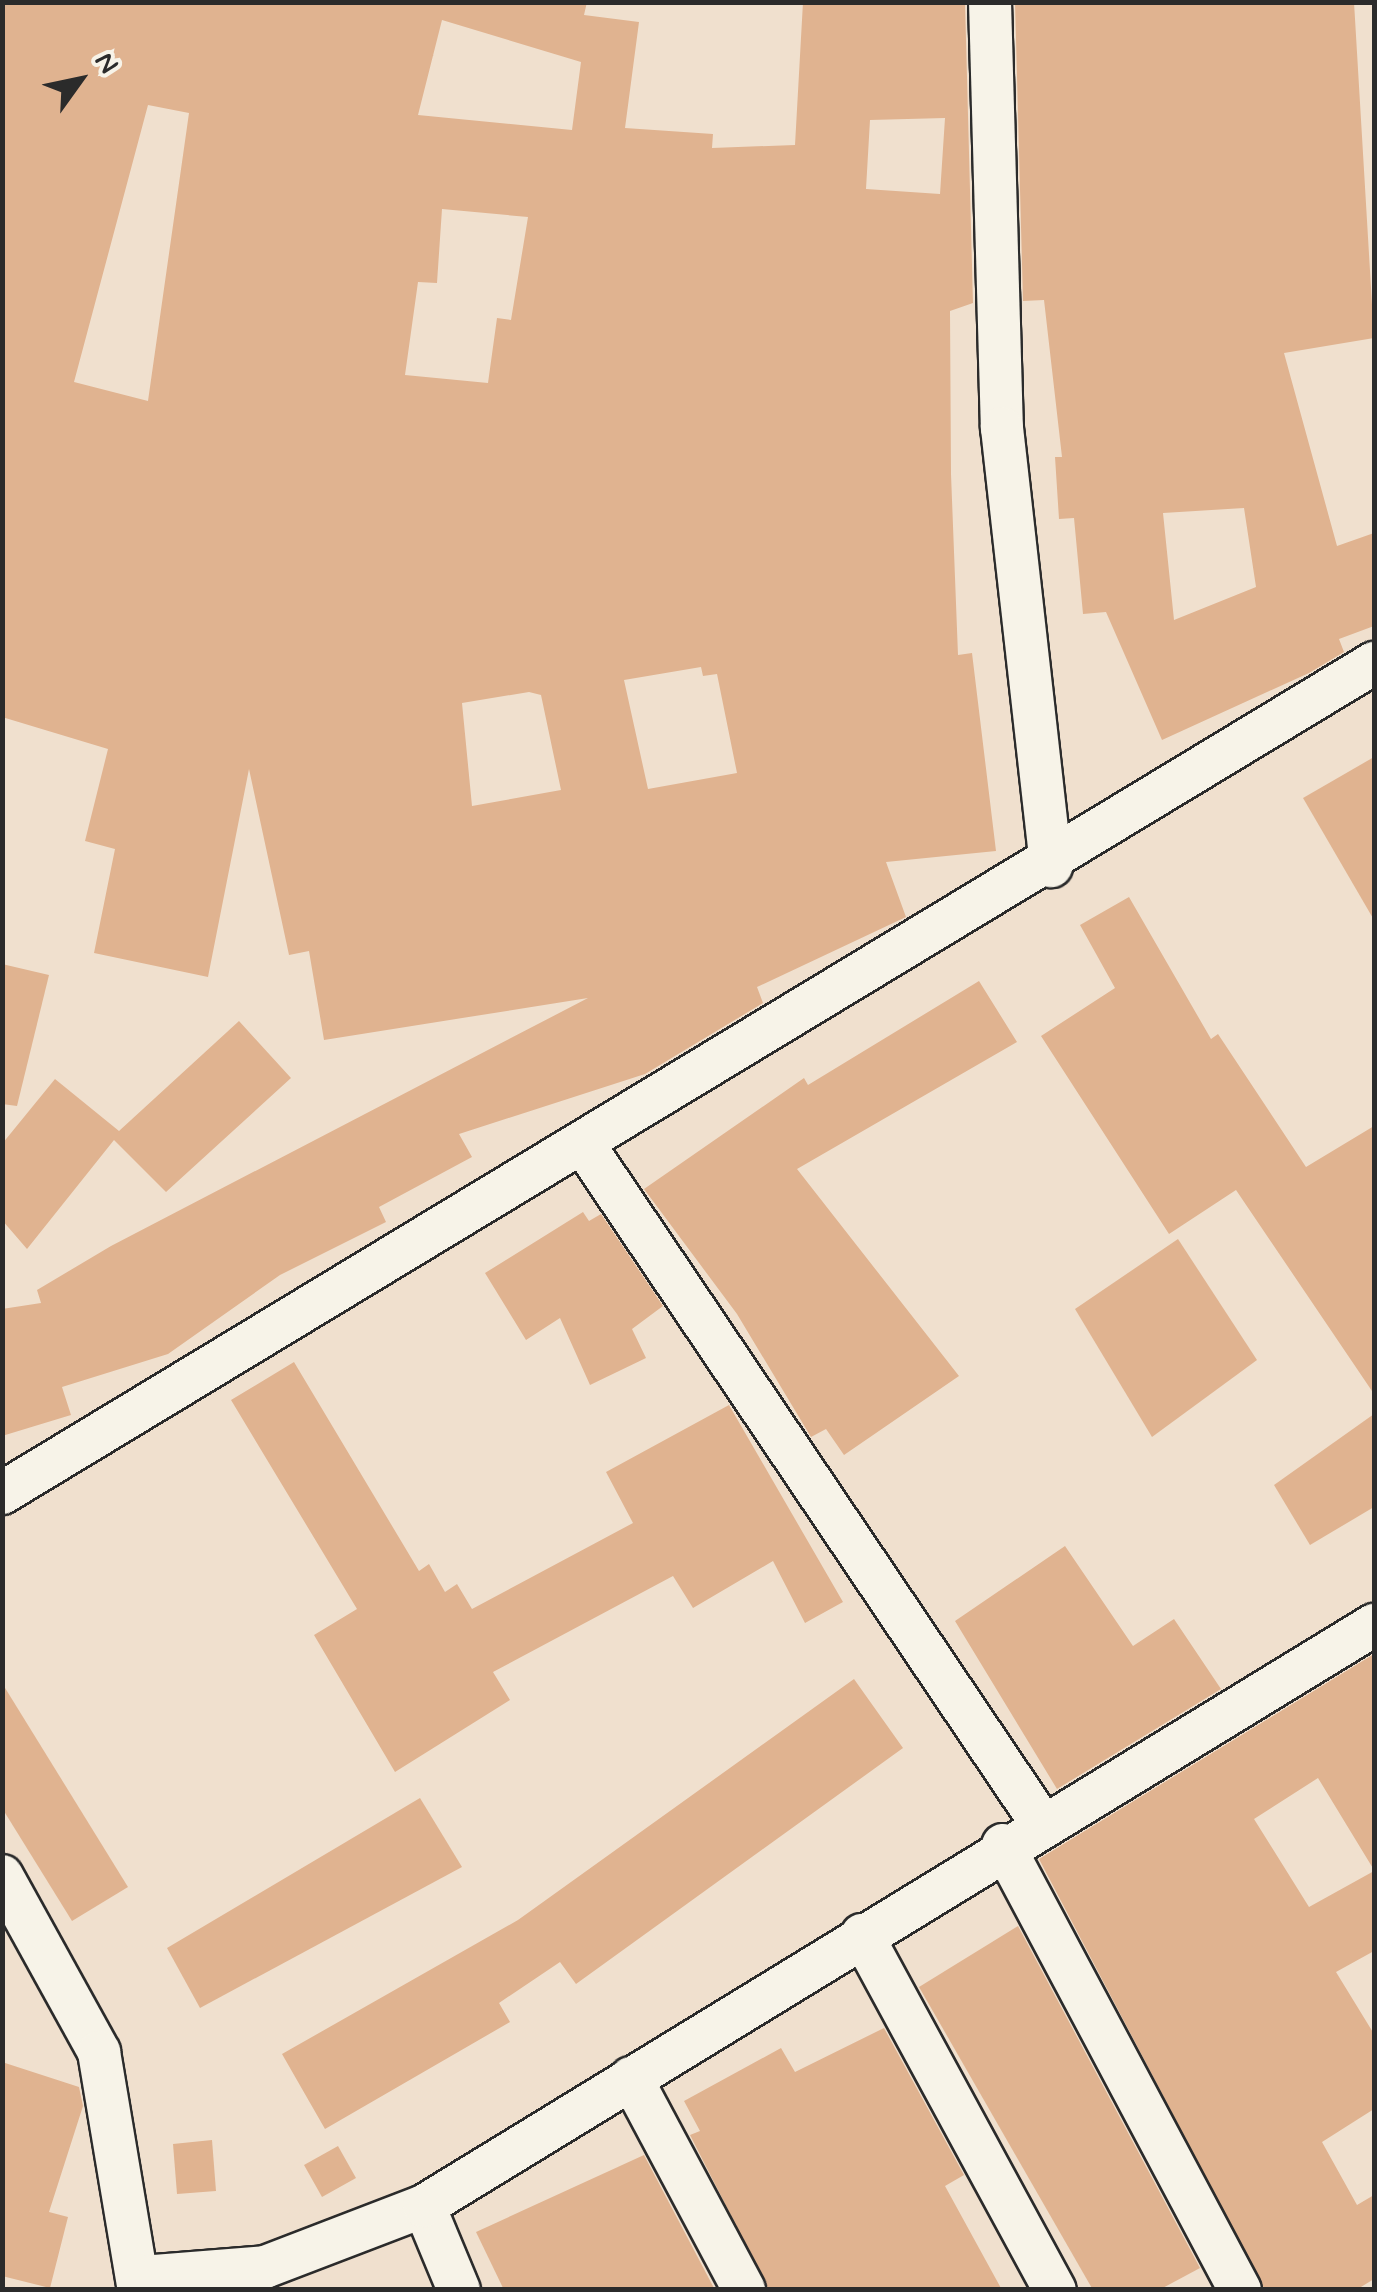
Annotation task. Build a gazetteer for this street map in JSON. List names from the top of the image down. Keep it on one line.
{"north":"top right"}
